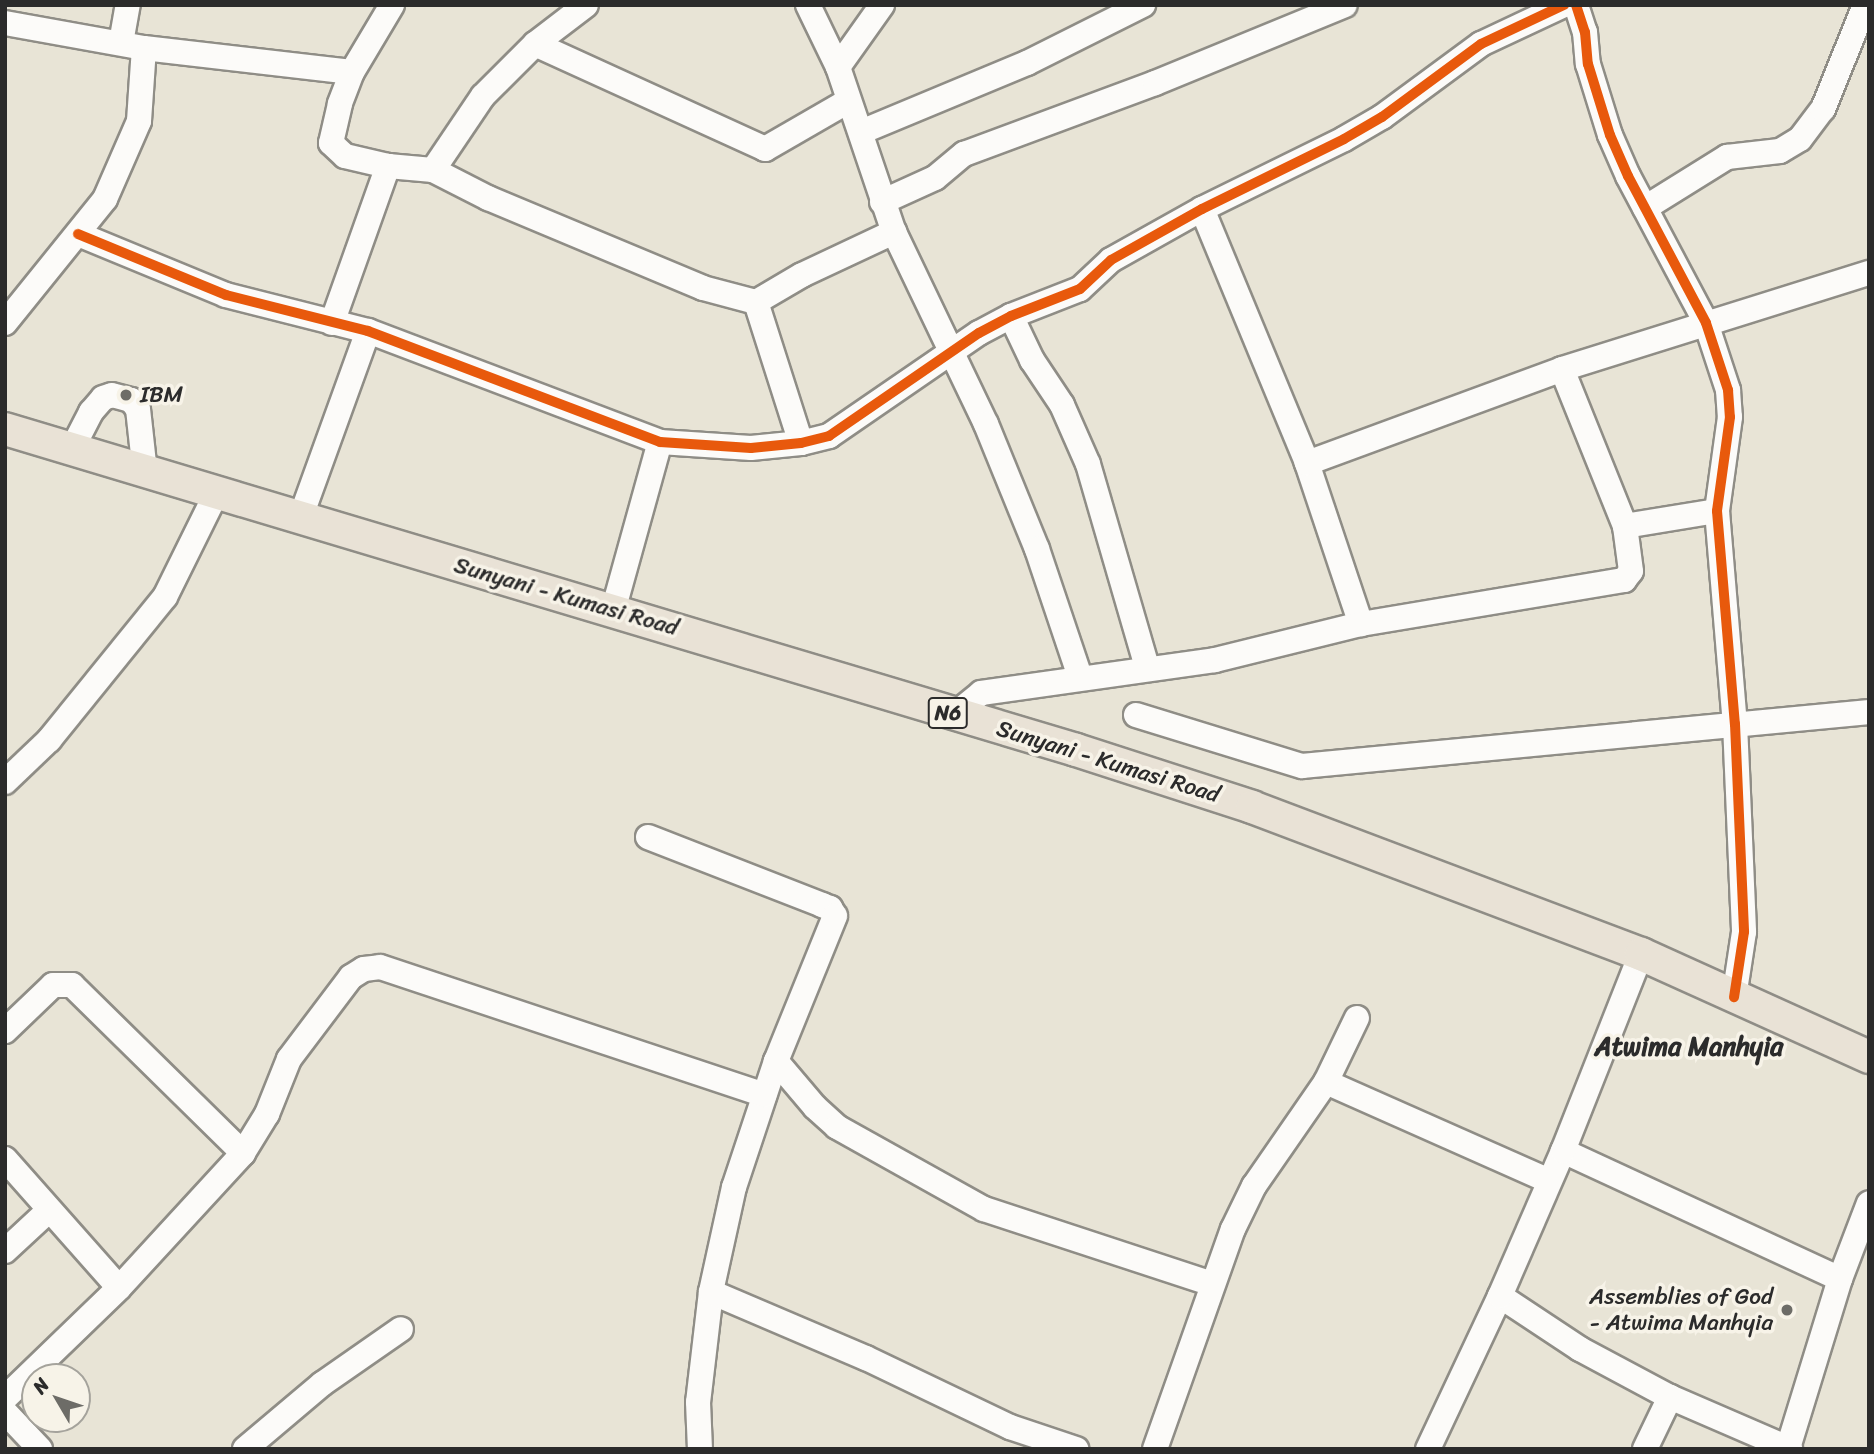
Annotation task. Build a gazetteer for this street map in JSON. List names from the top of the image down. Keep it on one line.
{"streets":{"main road":["Sunyani - Kumasi Road","N6"]},"districts":["Atwima Manhyia"],"places":["IBM","Assemblies of God - Atwima Manhyia"],"north":"top left"}
